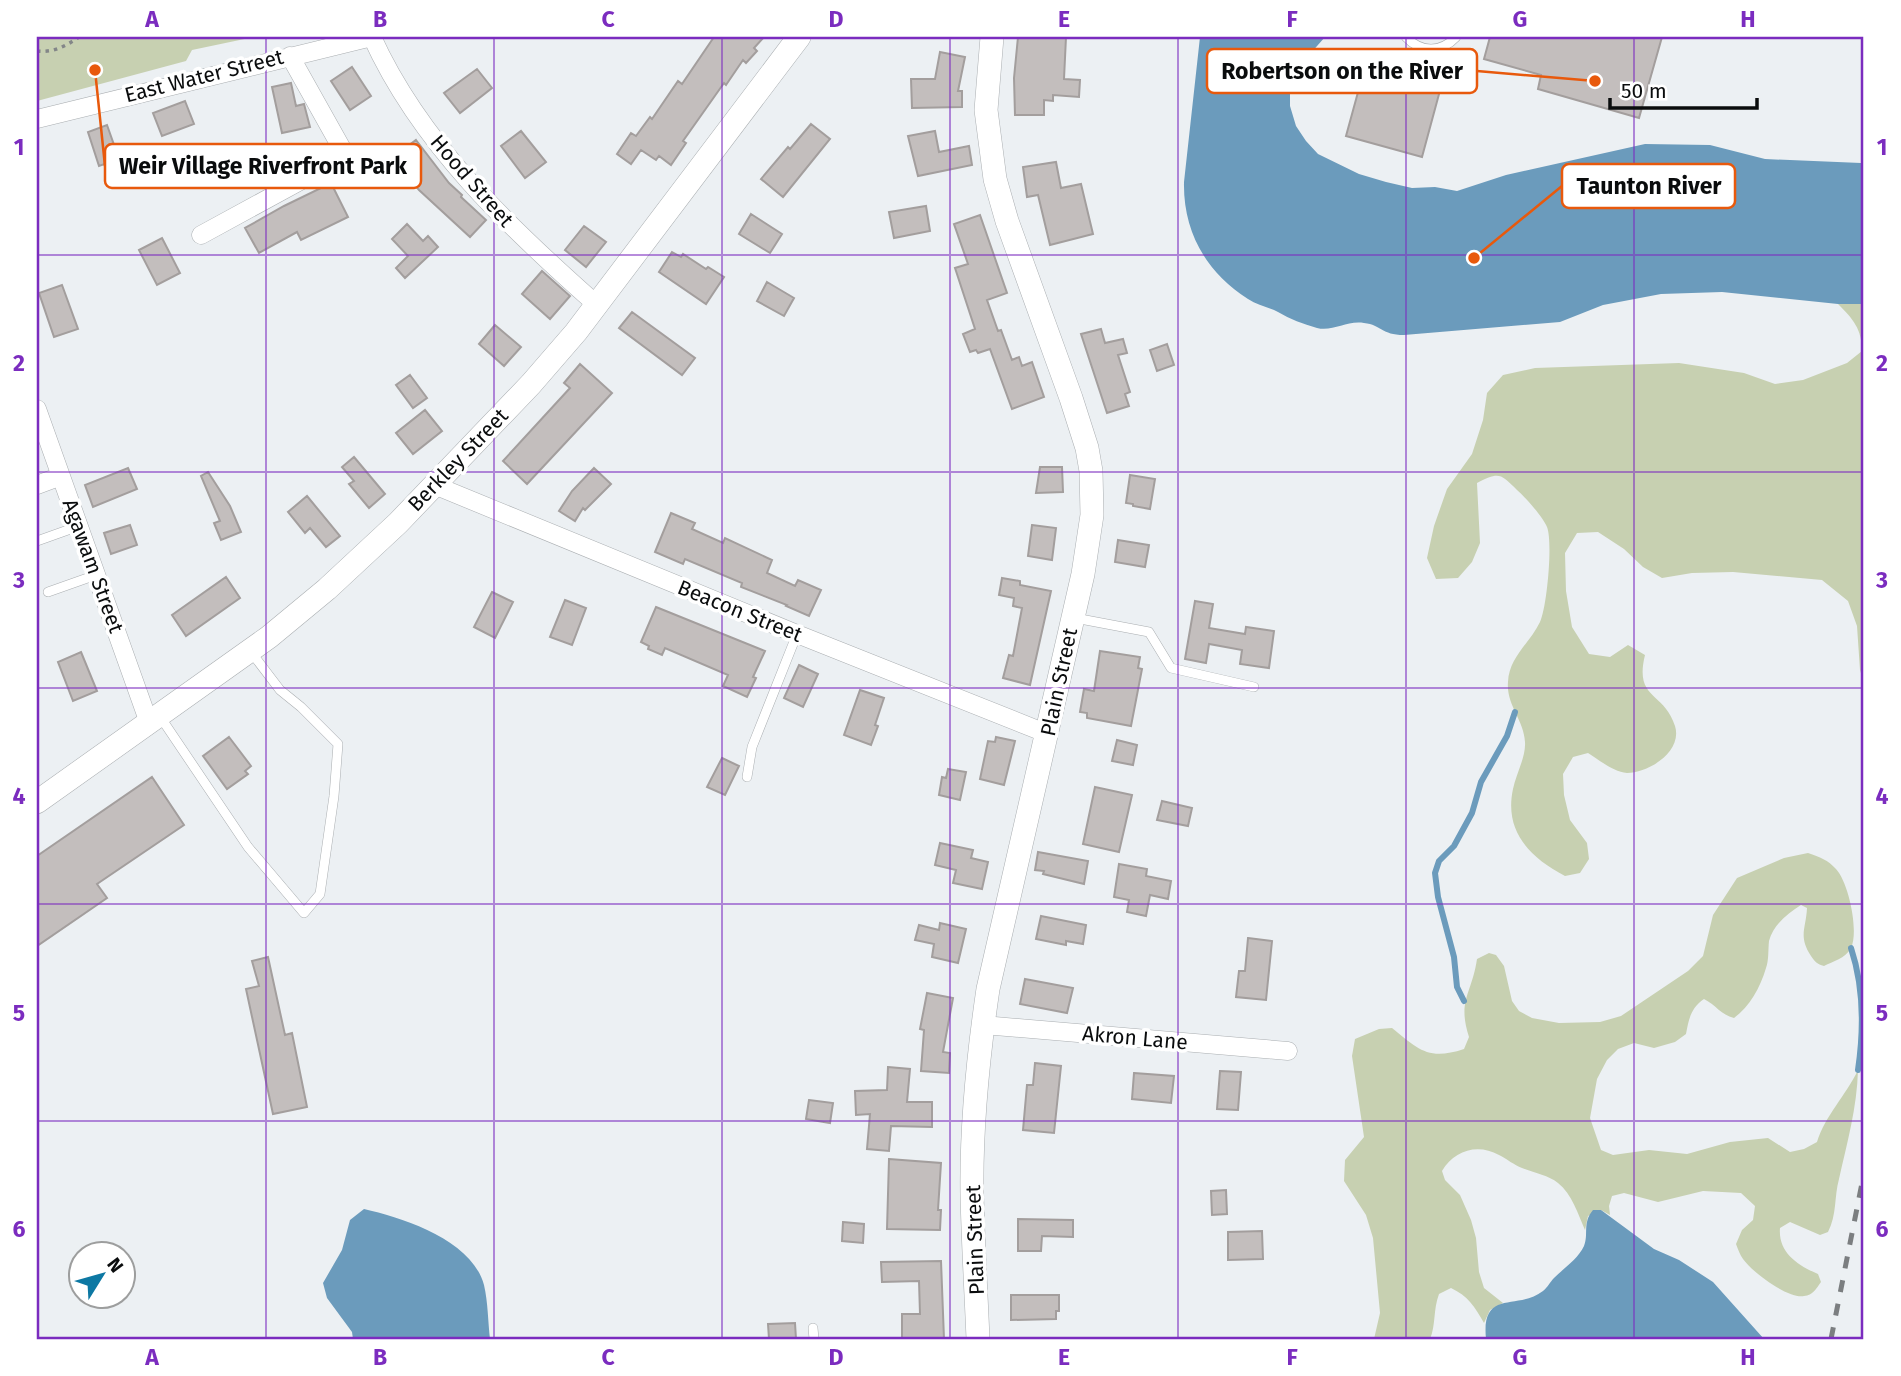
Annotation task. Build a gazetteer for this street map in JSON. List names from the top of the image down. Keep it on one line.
{"streets":{"main road":["Berkley Street","Plain Street"],"street":["East Water Street","Hood Street","Agawam Street","Beacon Street","Akron Lane"]},"crossings":[["East Water Street","Hood Street"],["Hood Street","Berkley Street"],["Berkley Street","Agawam Street"],["Berkley Street","Beacon Street"],["Beacon Street","Plain Street"],["Plain Street","Akron Lane"]],"places":["Weir Village Riverfront Park","Robertson on the River","Taunton River"],"scale_bar":"50 m","north":"top right","grid":{"columns":["A","B","C","D","E","F","G","H"],"rows":["1","2","3","4","5","6"]}}
